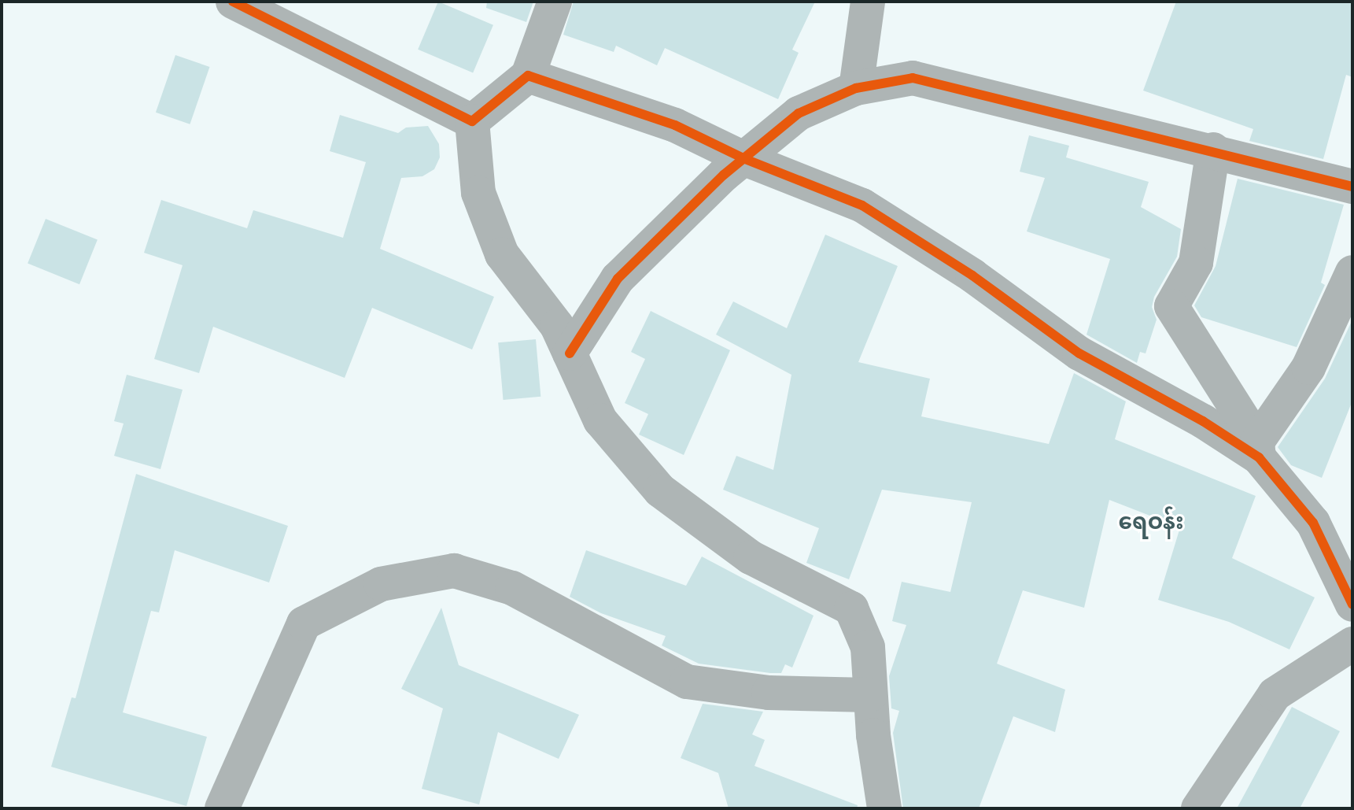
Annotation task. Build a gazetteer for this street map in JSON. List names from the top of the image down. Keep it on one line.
{"districts":["ရေဝန်း"]}
